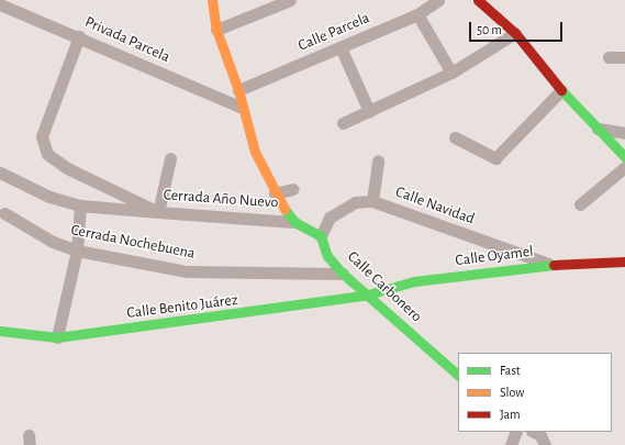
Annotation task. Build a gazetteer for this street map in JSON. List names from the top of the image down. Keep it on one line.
{"streets":{"street":["Calle Parcela","Privada Parcela","Cerrada Año Nuevo","Calle Navidad","Cerrada Nochebuena","Calle Oyamel","Calle Carbonero","Calle Benito Juárez"]},"crossings":[["Privada Parcela","Cerrada Año Nuevo"],["Calle Navidad","Calle Oyamel"],["Calle Navidad","Calle Carbonero"],["Cerrada Nochebuena","Calle Carbonero"],["Calle Oyamel","Calle Carbonero"],["Calle Oyamel","Calle Benito Juárez"],["Calle Carbonero","Calle Benito Juárez"]],"legend":["Fast","Slow","Jam"],"scale_bar":"50 m"}
